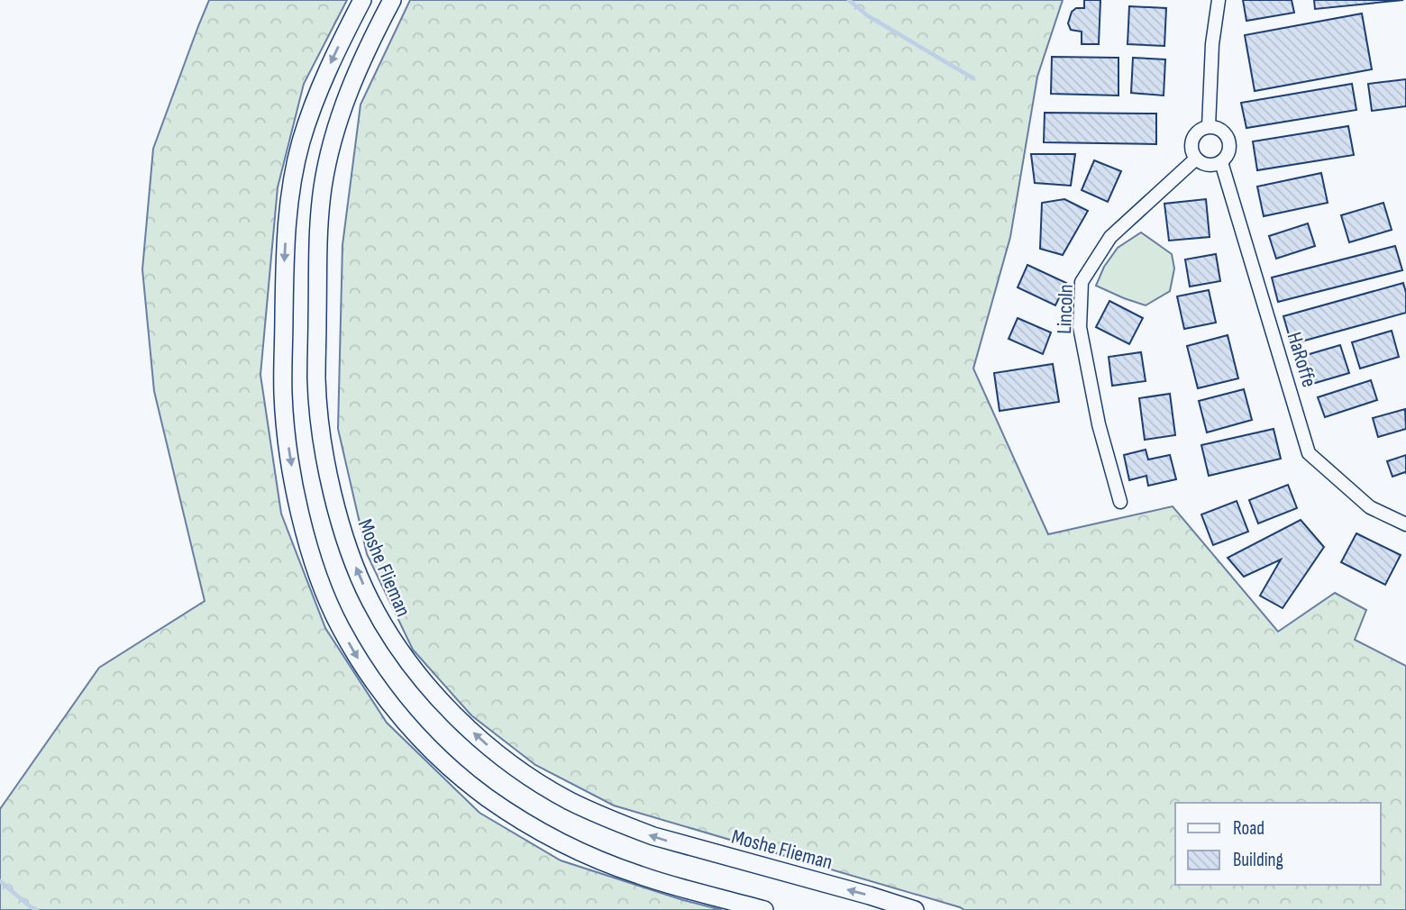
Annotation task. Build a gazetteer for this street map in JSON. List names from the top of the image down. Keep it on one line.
{"streets":{"main road":["Moshe Flieman"],"street":["Lincoln","HaRoffe"]},"crossings":[["Lincoln","HaRoffe"]],"one_way":["Moshe Flieman"],"legend":["Road","Building"]}
